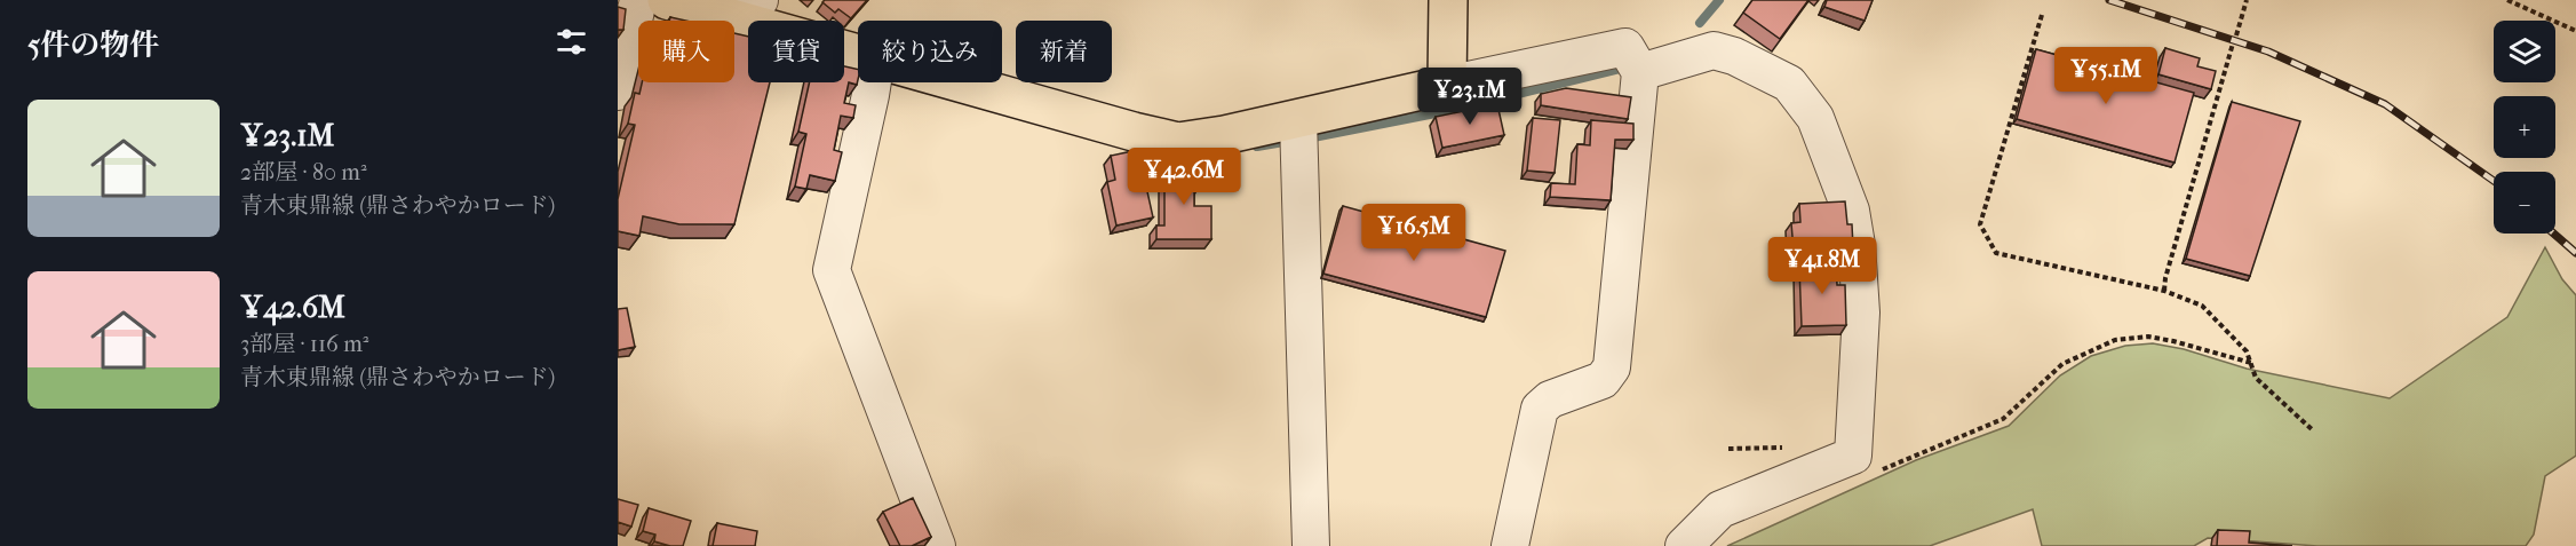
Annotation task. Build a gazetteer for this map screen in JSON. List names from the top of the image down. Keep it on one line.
{"page":{"heading":"5件の物件","map_buttons":["+","−"],"chip":["購入","賃貸","絞り込み","新着"],"price":["¥55.1M","¥23.1M","¥42.6M","¥16.5M","¥41.8M"],"list":[{"name":"¥23.1M","note":"2部屋 · 80 m² · 青木東鼎線 (鼎さわやかロード)"},{"name":"¥42.6M","note":"3部屋 · 116 m² · 青木東鼎線 (鼎さわやかロード)"}]}}
